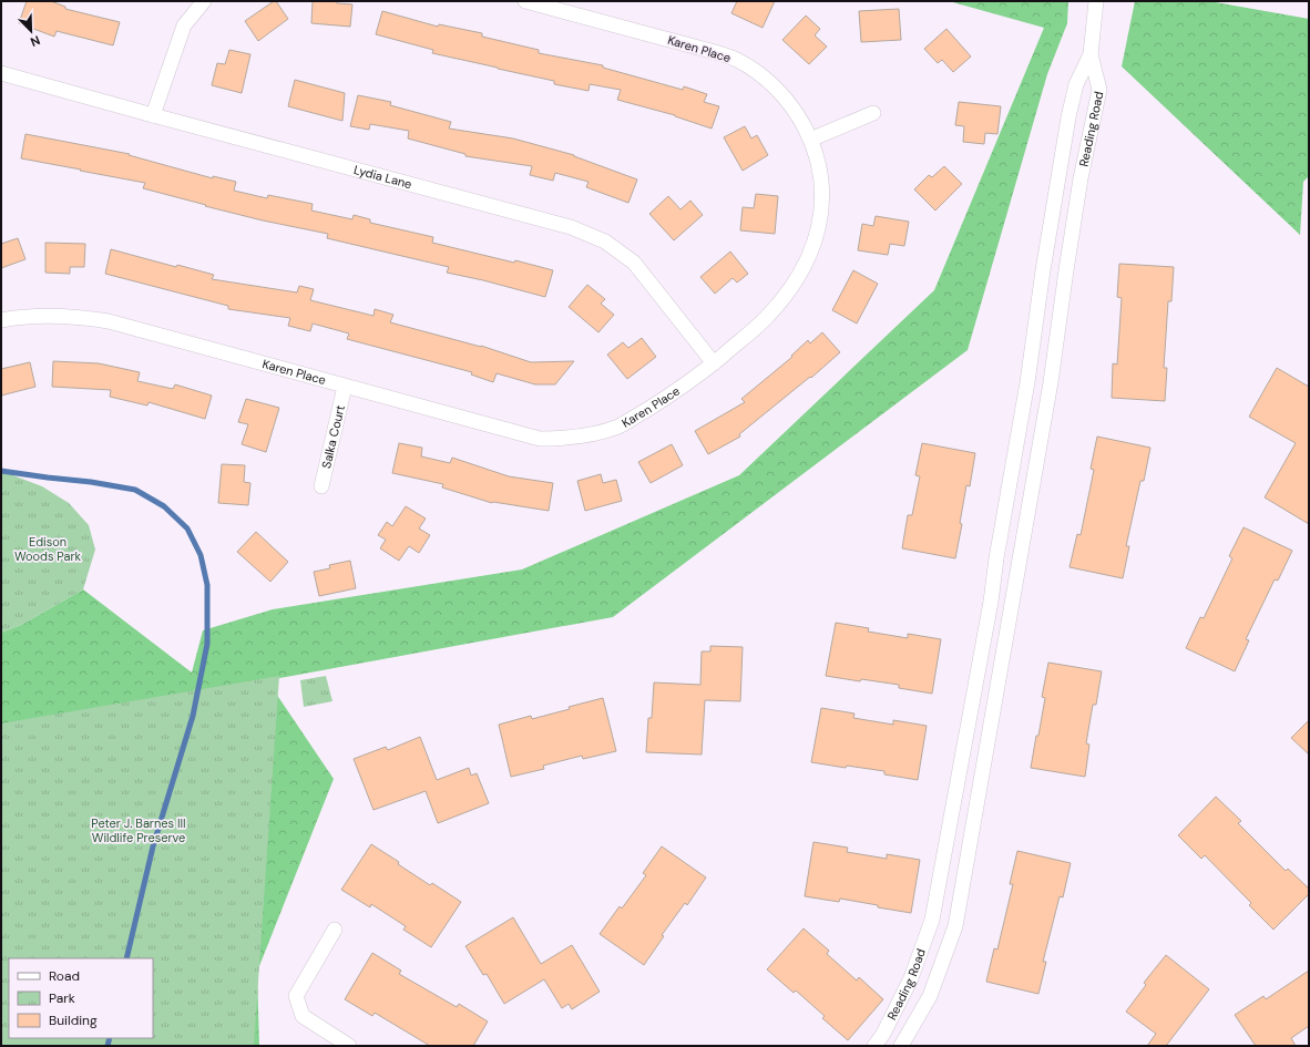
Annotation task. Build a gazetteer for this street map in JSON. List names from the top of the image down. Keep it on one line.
{"streets":{"street":["Karen Place","Reading Road","Lydia Lane","Salka Court"]},"crossings":[["Karen Place","Lydia Lane"],["Karen Place","Salka Court"]],"parks":["Edison Woods Park","Peter J. Barnes III Wildlife Preserve"],"legend":["Road","Park","Building"],"north":"bottom right"}
